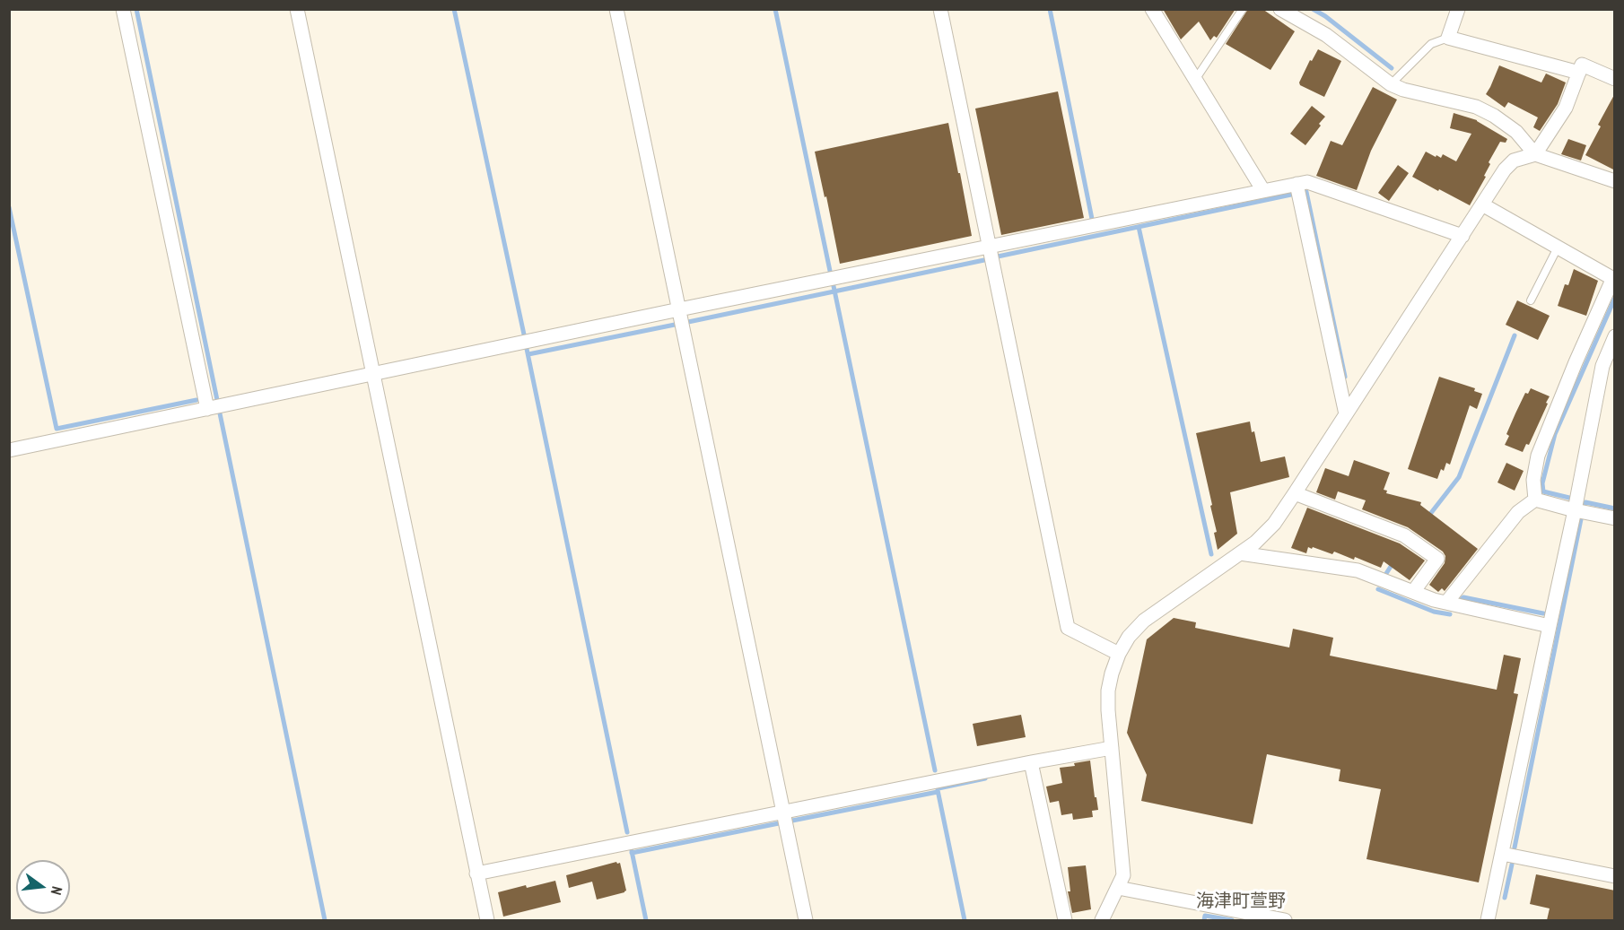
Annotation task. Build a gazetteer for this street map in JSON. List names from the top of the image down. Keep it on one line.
{"districts":["海津町萱野"],"north":"right"}
